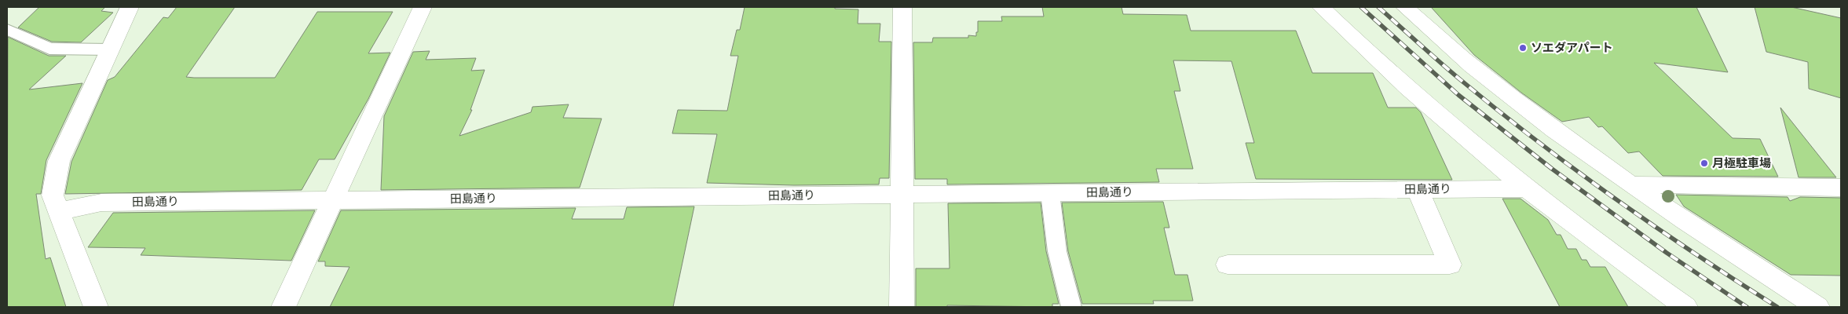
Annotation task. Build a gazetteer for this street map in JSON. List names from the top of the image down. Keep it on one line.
{"streets":{"street":["田島通り"]},"places":["ソエダアパート","月極駐車場"]}
